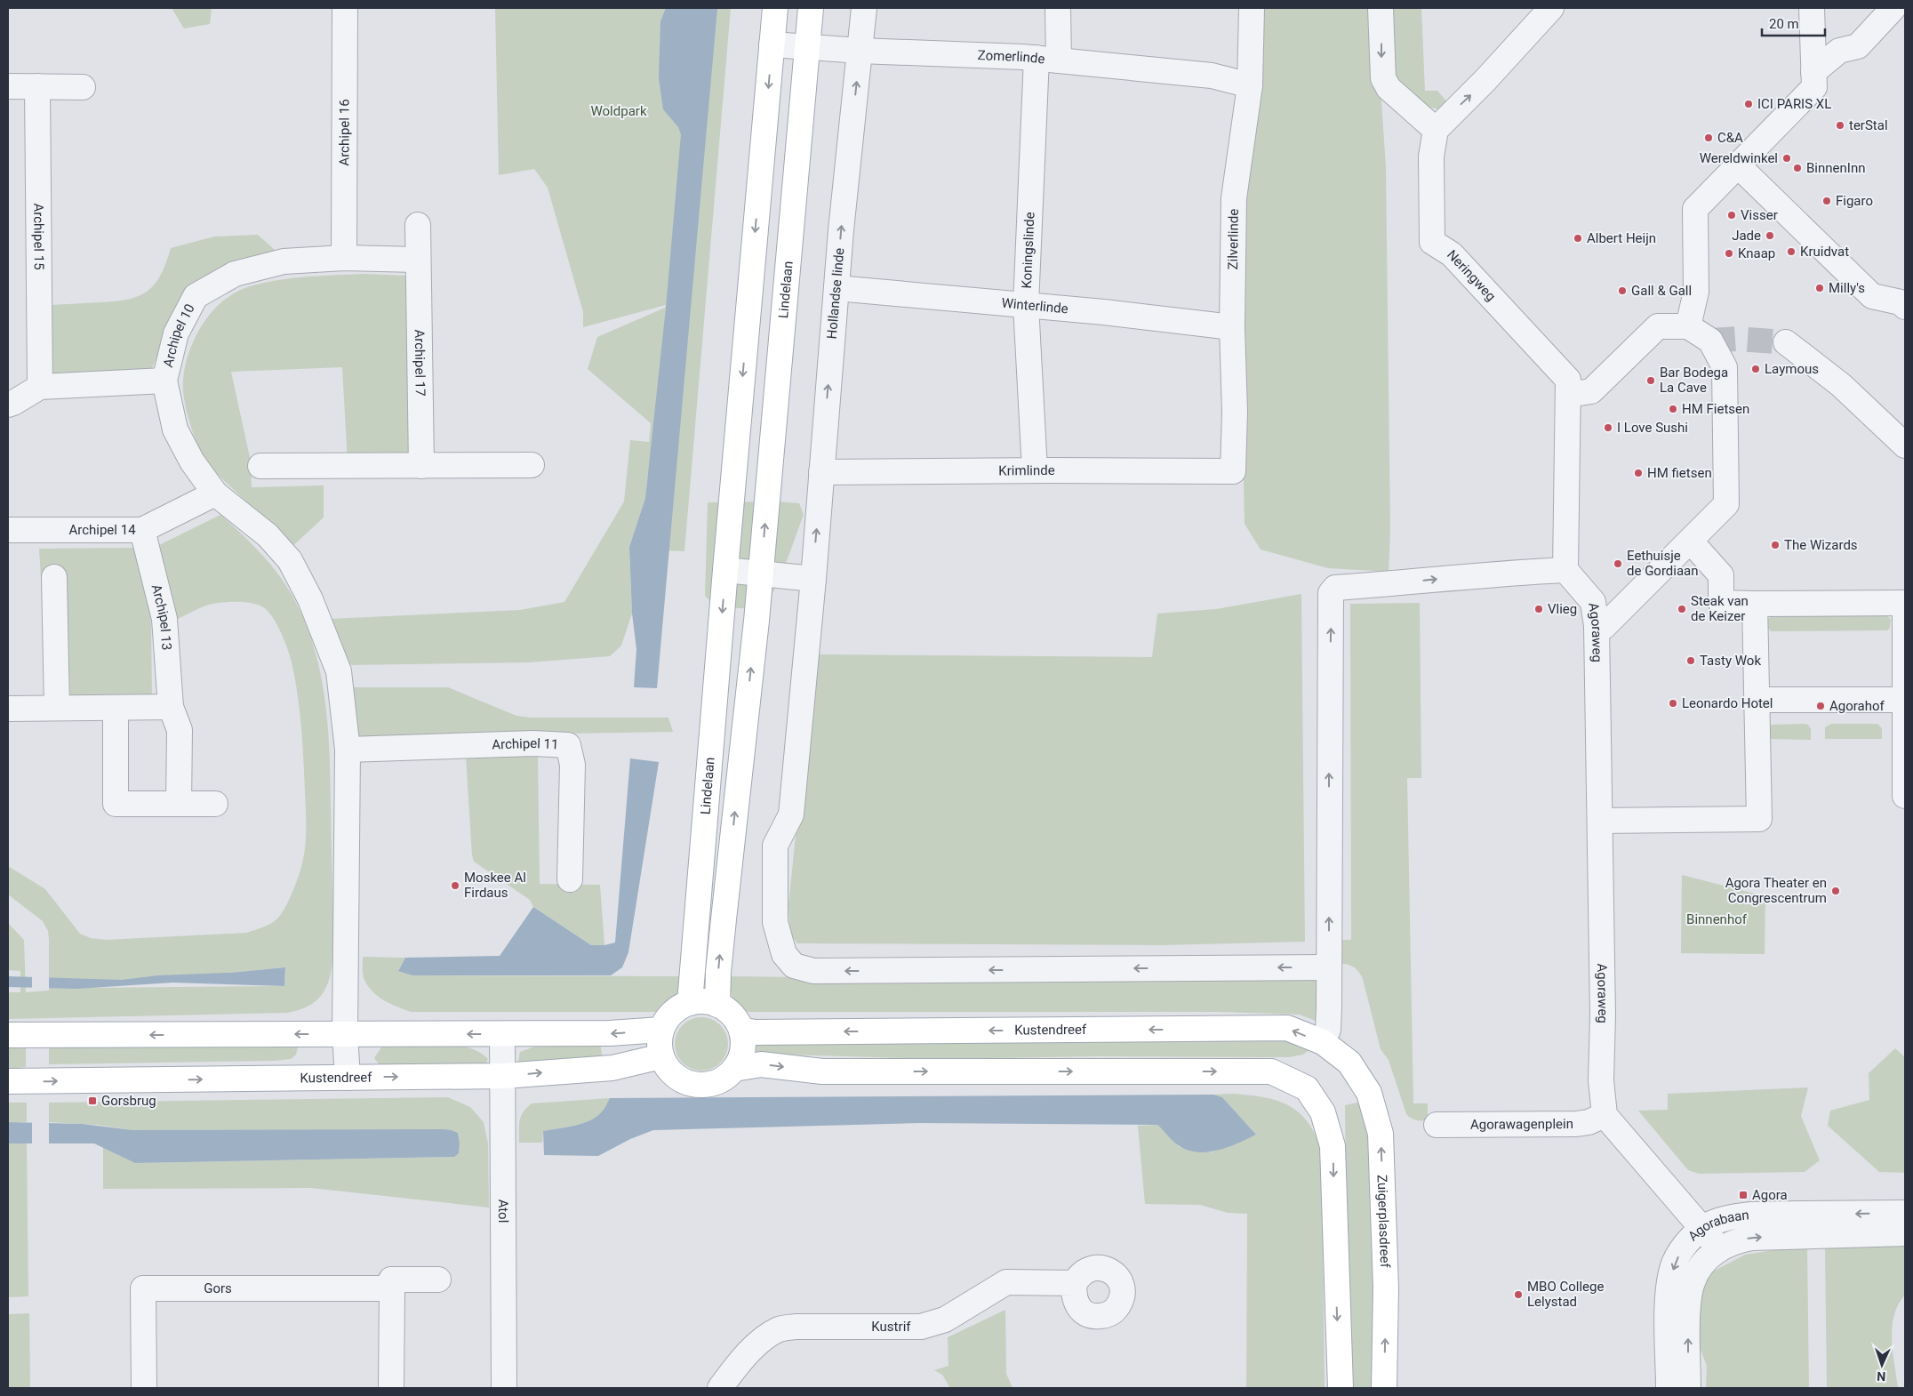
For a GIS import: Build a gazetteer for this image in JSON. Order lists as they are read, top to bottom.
{
  "streets": {
    "main road": ["Lindelaan", "Kustendreef", "Zuigerplasdreef"],
    "street": [
      "Zomerlinde",
      "Archipel 16",
      "Archipel 15",
      "Zilverlinde",
      "Koningslinde",
      "Neringweg",
      "Hollandse linde",
      "Winterlinde",
      "Archipel 10",
      "Archipel 17",
      "Krimlinde",
      "Archipel 14",
      "Archipel 13",
      "Agoraweg",
      "Archipel 11",
      "Agorawagenplein",
      "Atol",
      "Agorabaan",
      "Gors",
      "Kustrif"
    ]
  },
  "crossings": [
    ["Zomerlinde", "Zilverlinde"],
    ["Zomerlinde", "Koningslinde"],
    ["Zomerlinde", "Lindelaan"],
    ["Zomerlinde", "Hollandse linde"],
    ["Archipel 16", "Archipel 10"],
    ["Zilverlinde", "Winterlinde"],
    ["Zilverlinde", "Krimlinde"],
    ["Koningslinde", "Winterlinde"],
    ["Koningslinde", "Krimlinde"],
    ["Neringweg", "Agoraweg"],
    ["Lindelaan", "Kustendreef"],
    ["Hollandse linde", "Winterlinde"],
    ["Hollandse linde", "Krimlinde"],
    ["Archipel 10", "Archipel 14"],
    ["Archipel 14", "Archipel 13"],
    ["Agoraweg", "Agorawagenplein"],
    ["Kustendreef", "Atol"],
    ["Kustendreef", "Zuigerplasdreef"]
  ],
  "one_way": ["Zuigerplasdreef"],
  "parks": ["Woldpark", "Binnenhof"],
  "places": {
    "other": [
      "ICI PARIS XL",
      "terStal",
      "C&A",
      "Wereldwinkel",
      "BinnenInn",
      "Figaro",
      "Visser",
      "Jade",
      "Albert Heijn",
      "Kruidvat",
      "Knaap",
      "Milly's",
      "Gall & Gall",
      "Laymous",
      "Bar Bodega La Cave",
      "HM Fietsen",
      "I Love Sushi",
      "HM fietsen",
      "The Wizards",
      "Eethuisje de Gordiaan",
      "Vlieg",
      "Steak van de Keizer",
      "Tasty Wok",
      "Leonardo Hotel",
      "Agorahof",
      "Moskee Al Firdaus",
      "Agora Theater en Congrescentrum",
      "MBO College Lelystad"
    ],
    "transit": ["Gorsbrug", "Agora"]
  },
  "scale_bar": "20 m",
  "north": "bottom"
}
